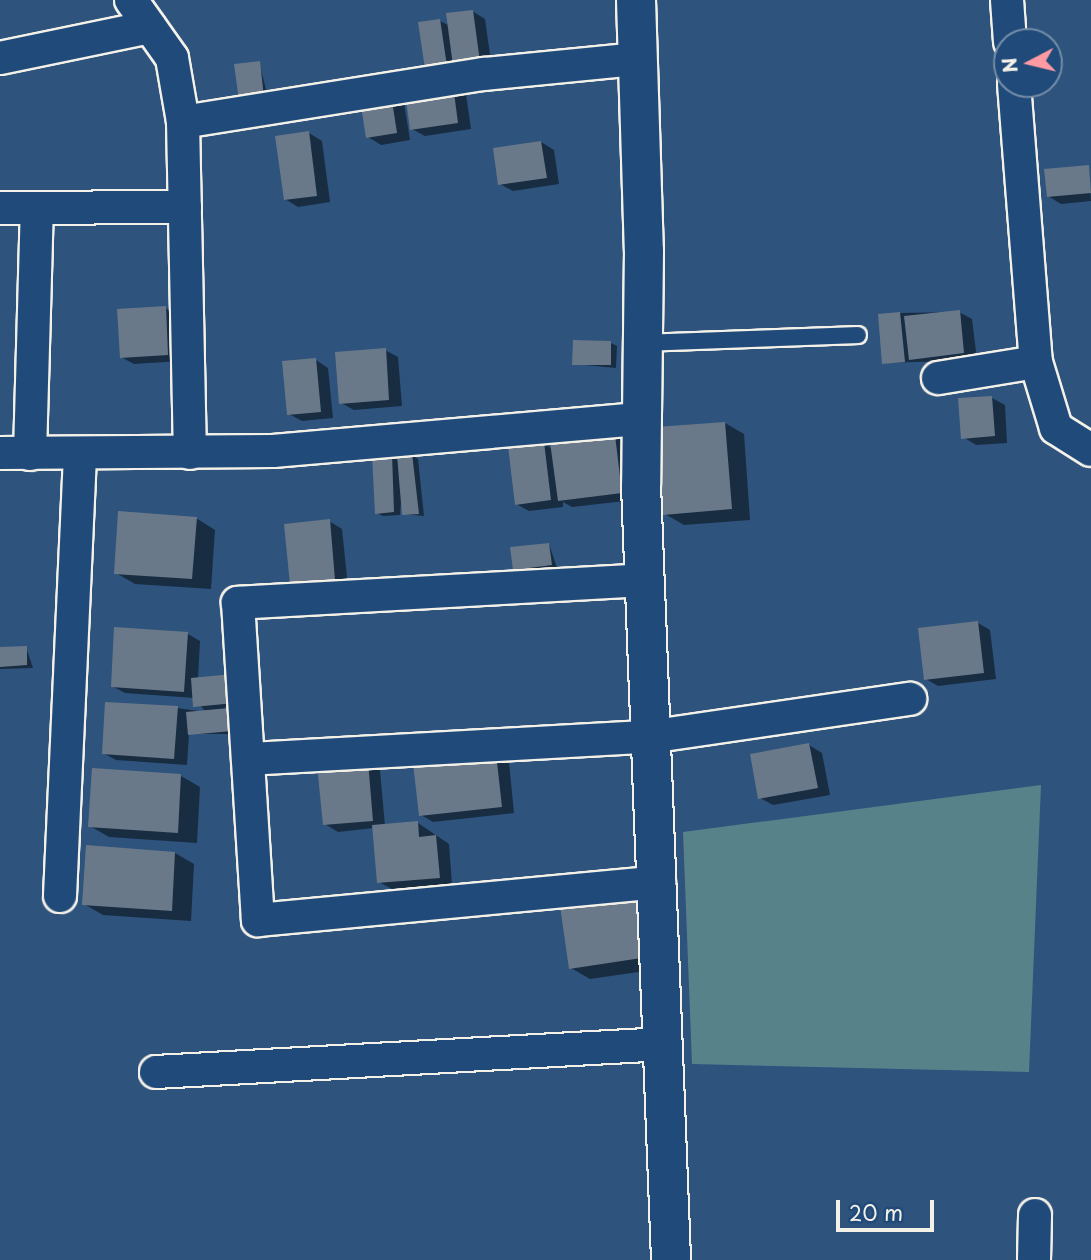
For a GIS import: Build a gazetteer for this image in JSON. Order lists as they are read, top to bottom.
{
  "scale_bar": "20 m",
  "north": "left"
}
